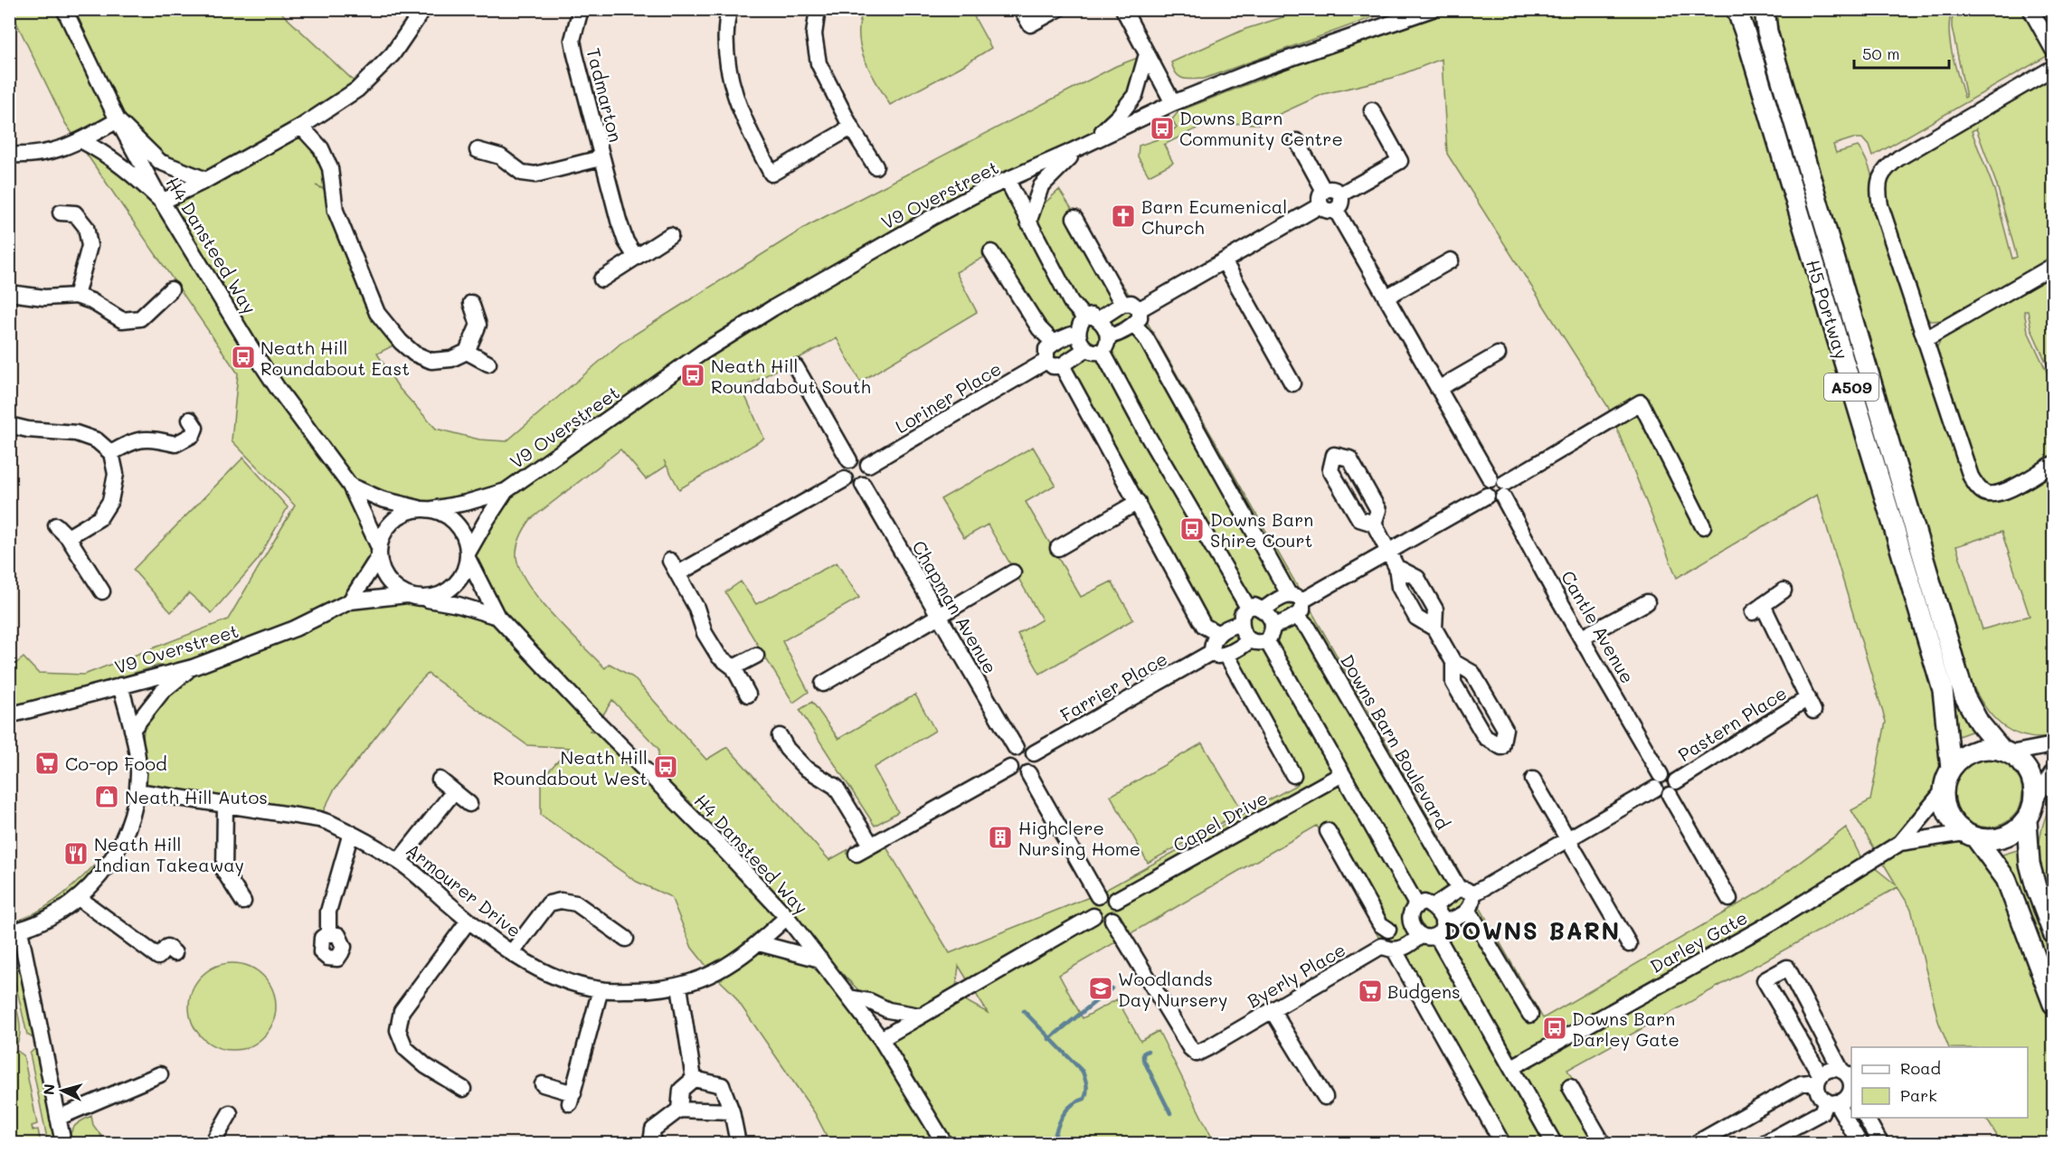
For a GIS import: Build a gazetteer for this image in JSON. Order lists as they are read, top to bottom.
{
  "streets": {
    "main road": ["H5 Portway", "A509"],
    "street": [
      "Tadmarton",
      "V9 Overstreet",
      "H4 Dansteed Way",
      "Loriner Place",
      "Chapman Avenue",
      "Cantle Avenue",
      "Farrier Place",
      "Pastern Place",
      "Downs Barn Boulevard",
      "Capel Drive",
      "Armourer Drive",
      "Darley Gate",
      "Byerly Place"
    ]
  },
  "crossings": [
    ["V9 Overstreet", "H4 Dansteed Way"],
    ["H4 Dansteed Way", "Armourer Drive"],
    ["H5 Portway", "Darley Gate"],
    ["Loriner Place", "Chapman Avenue"],
    ["Chapman Avenue", "Farrier Place"],
    ["Capel Drive", "Byerly Place"]
  ],
  "districts": ["DOWNS BARN"],
  "places": {
    "bus stop": [
      "Downs Barn Community Centre",
      "Neath Hill Roundabout East",
      "Neath Hill Roundabout South",
      "Downs Barn Shire Court",
      "Neath Hill Roundabout West",
      "Downs Barn Darley Gate"
    ],
    "church": ["Barn Ecumenical Church"],
    "supermarket": ["Co-op Food", "Budgens"],
    "shop": ["Neath Hill Autos"],
    "building": ["Highclere Nursing Home"],
    "restaurant": ["Neath Hill Indian Takeaway"],
    "school or university": ["Woodlands Day Nursery"]
  },
  "legend": ["Road", "Park"],
  "scale_bar": "50 m",
  "north": "left"
}
